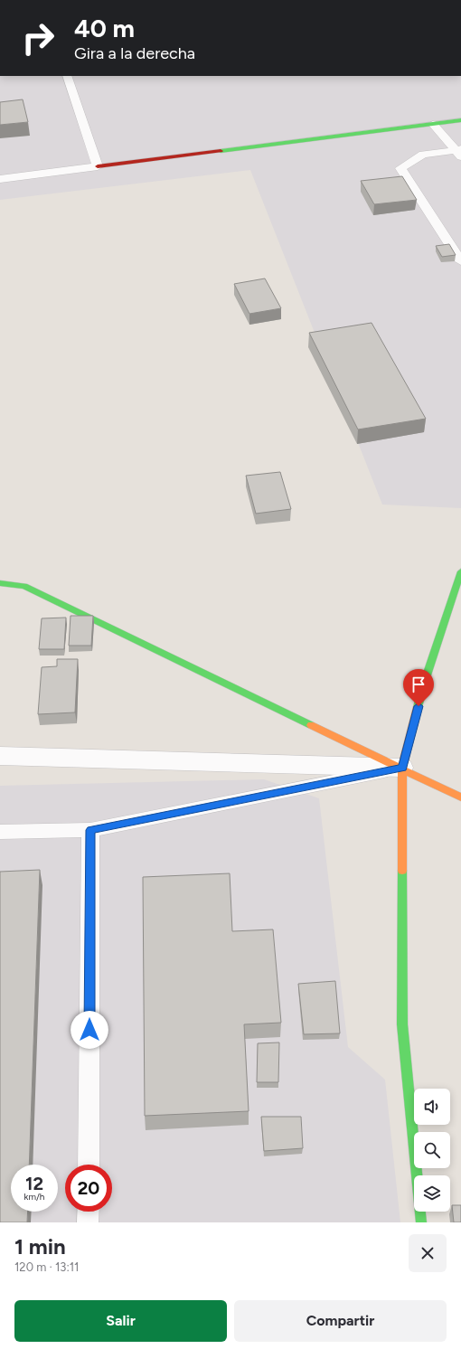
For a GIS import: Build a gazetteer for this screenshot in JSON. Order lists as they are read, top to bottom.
{
  "page": {
    "turn": ["40 m", "Gira a la derecha"],
    "speed": "12 km/h",
    "limit": "20",
    "heading": ["1 min", "120 m · 13:11"],
    "buttons": ["Salir", "Compartir"]
  }
}
